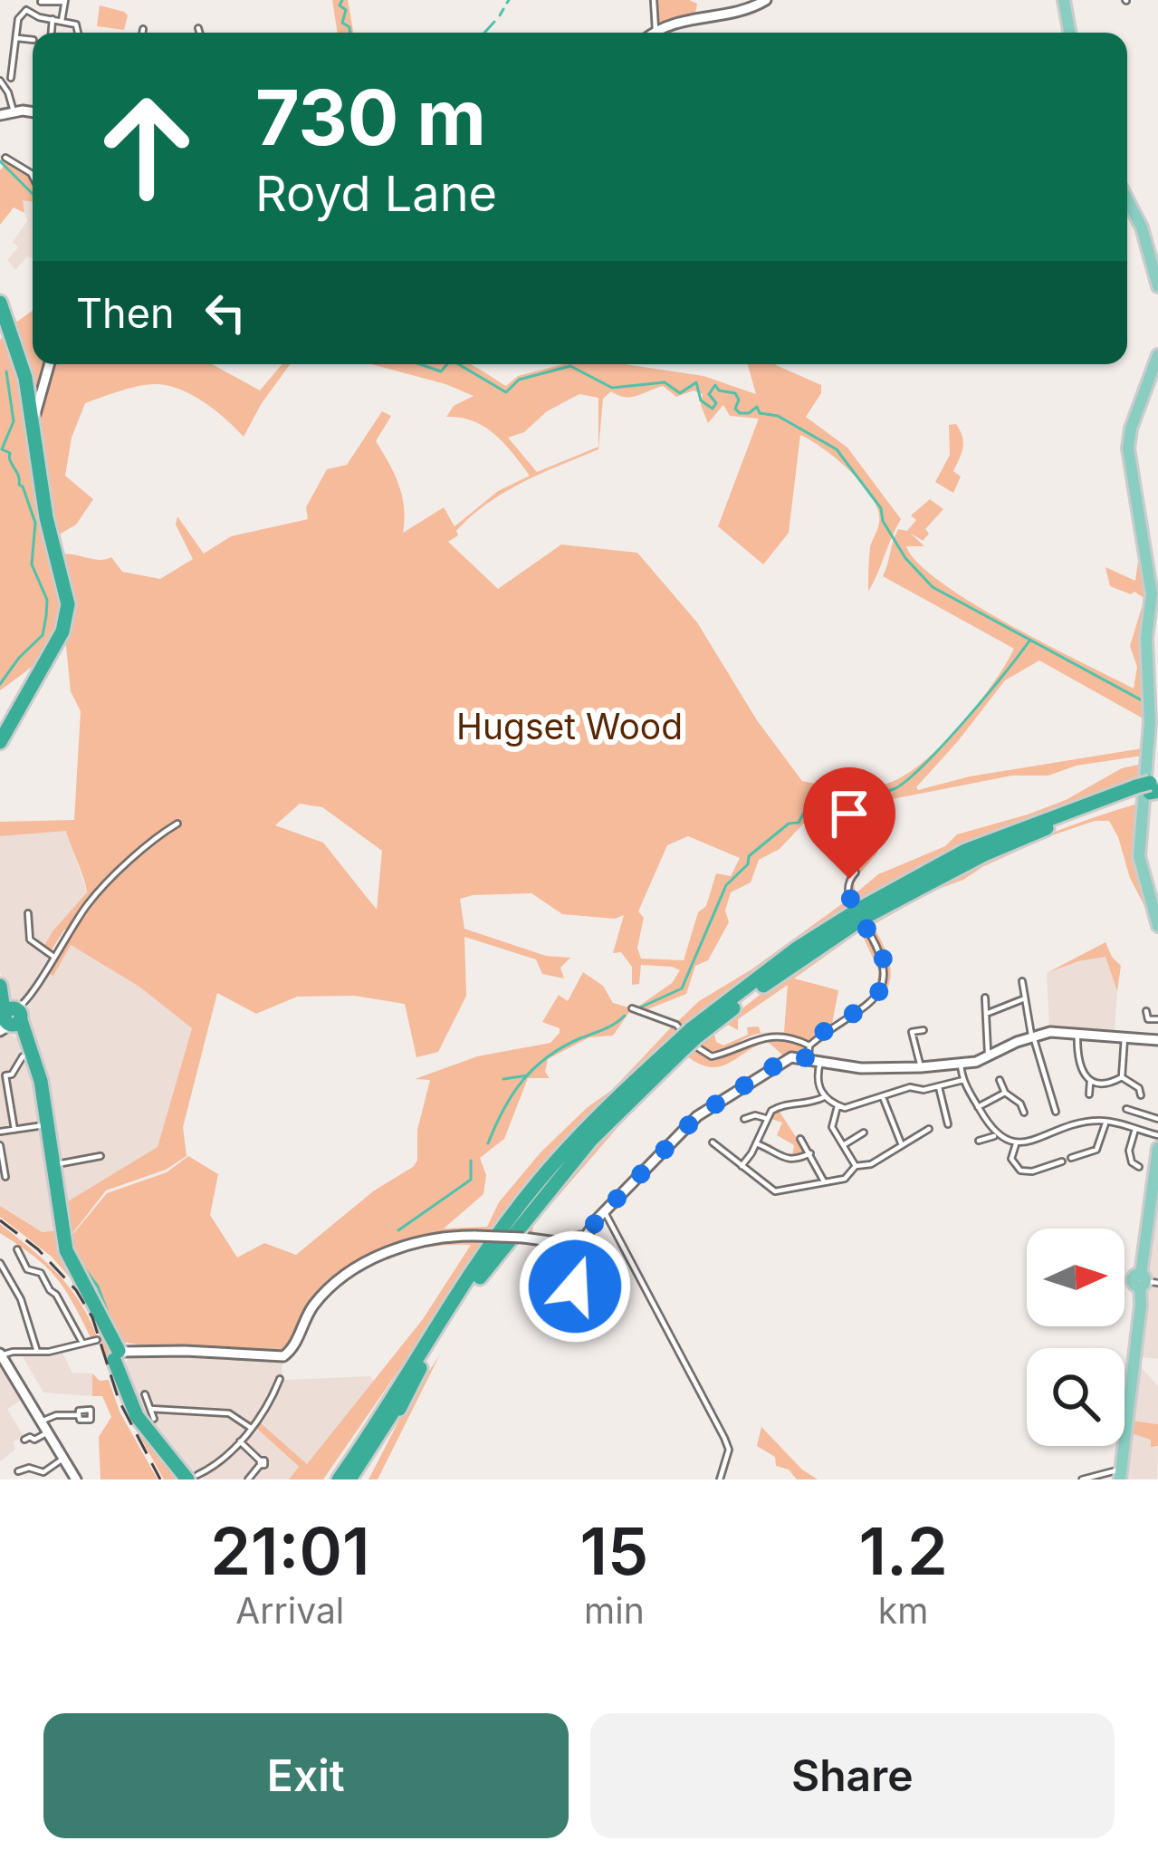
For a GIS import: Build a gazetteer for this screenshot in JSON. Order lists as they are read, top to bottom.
{
  "parks": ["Hugset Wood"],
  "north": "right",
  "page": {
    "turn": ["730 m", "Royd Lane"],
    "then": "Then",
    "eta": [
      "21:01",
      "Arrival",
      "15",
      "min",
      "1.2",
      "km"
    ],
    "buttons": ["Exit", "Share"]
  }
}
